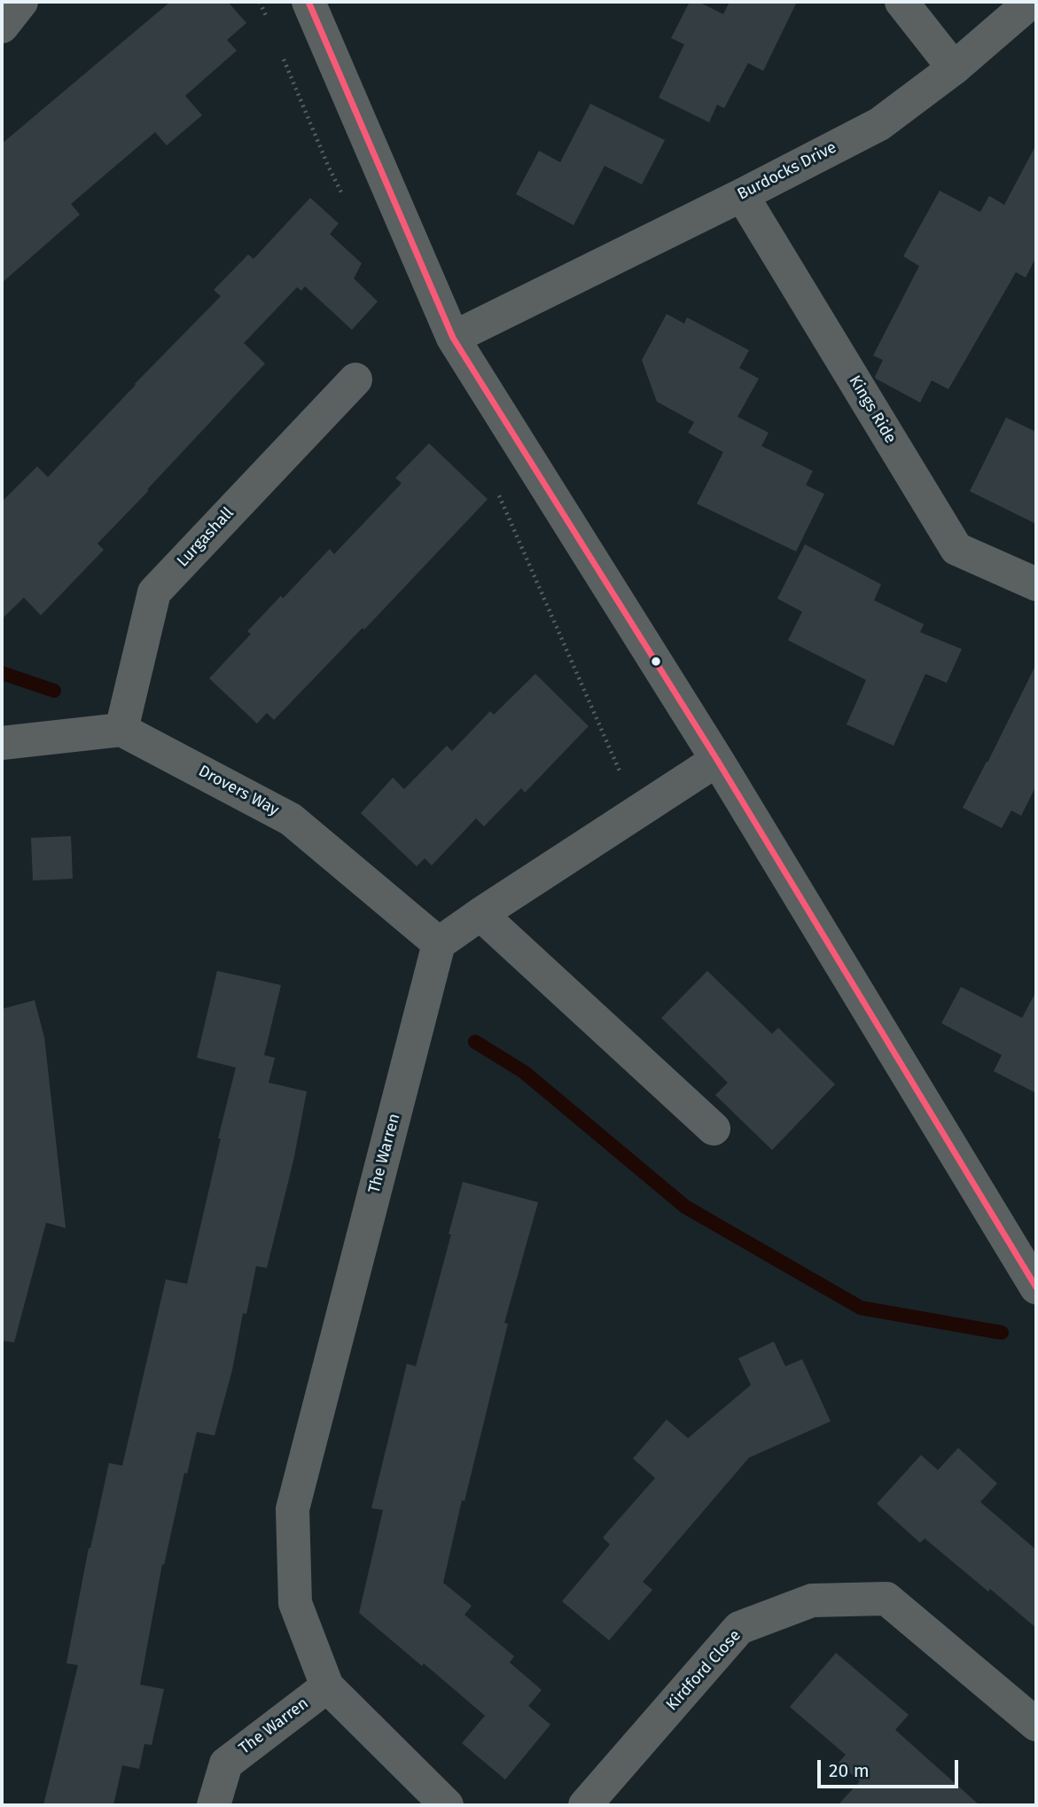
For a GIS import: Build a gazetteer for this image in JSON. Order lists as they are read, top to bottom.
{
  "streets": {
    "street": [
      "Burdocks Drive",
      "Kings Ride",
      "Lurgashall",
      "Drovers Way",
      "The Warren",
      "Kirdford Close"
    ]
  },
  "crossings": [
    ["Burdocks Drive", "Kings Ride"],
    ["Lurgashall", "Drovers Way"],
    ["Drovers Way", "The Warren"]
  ],
  "scale_bar": "20 m"
}
